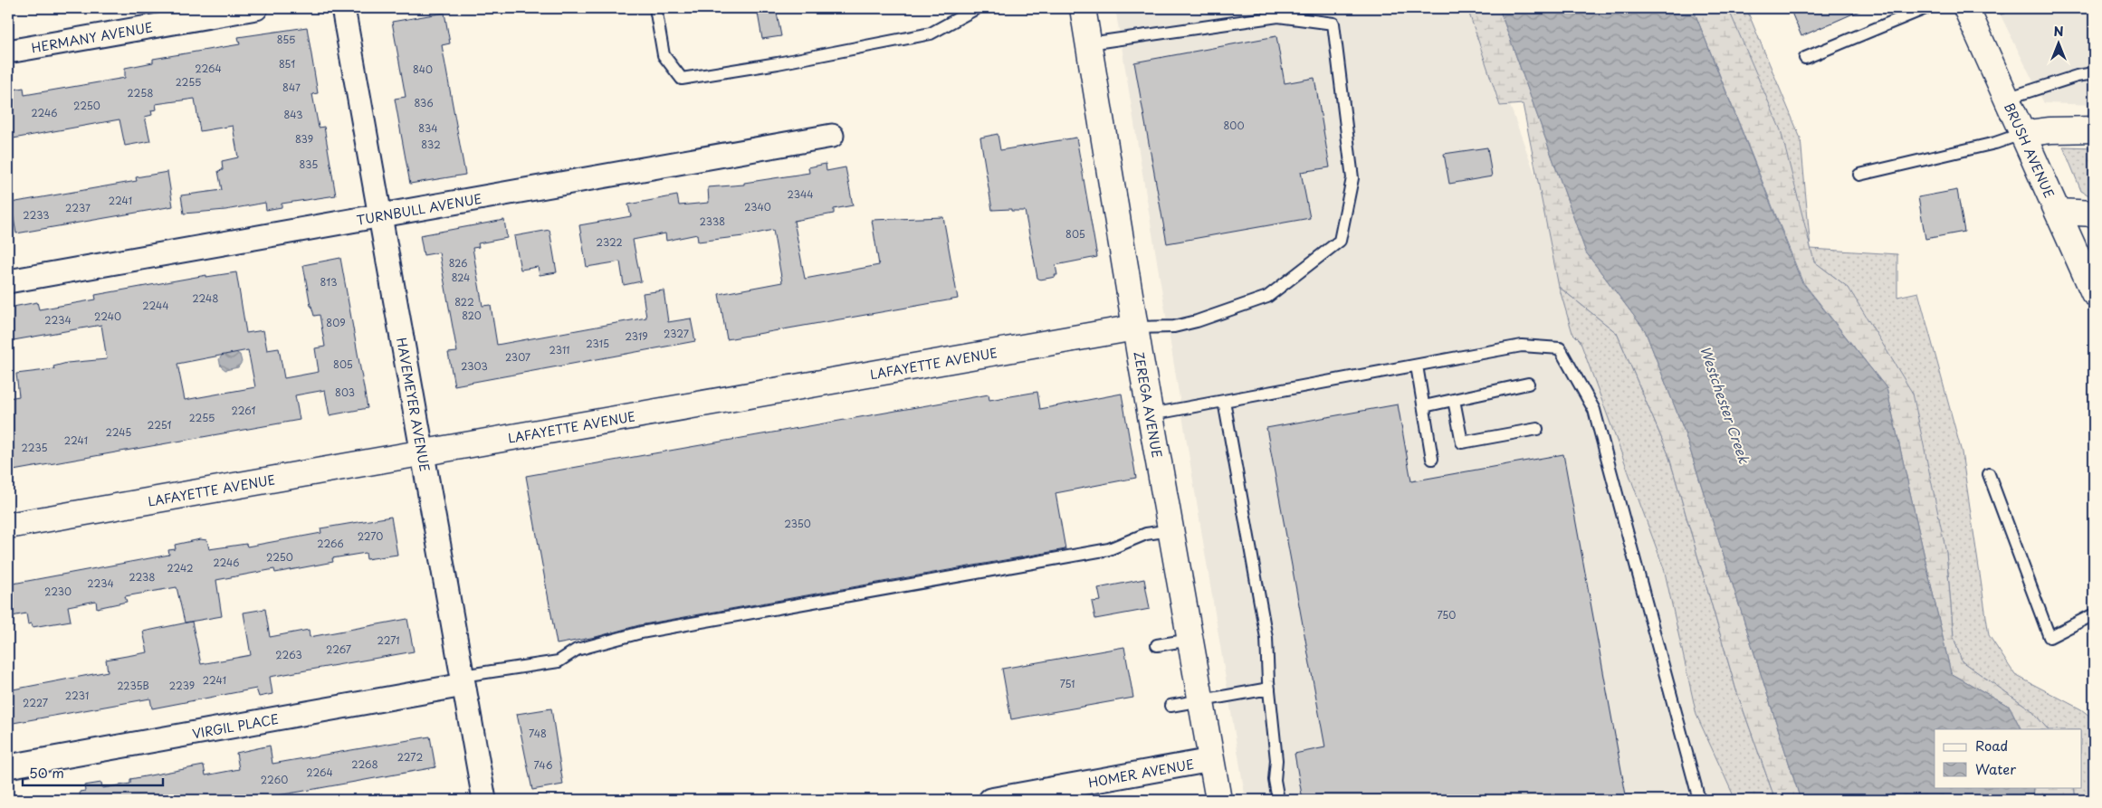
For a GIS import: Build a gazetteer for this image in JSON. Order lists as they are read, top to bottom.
{
  "streets": {
    "street": [
      "HERMANY AVENUE",
      "BRUSH AVENUE",
      "TURNBULL AVENUE",
      "LAFAYETTE AVENUE",
      "HAVEMEYER AVENUE",
      "ZEREGA AVENUE",
      "VIRGIL PLACE",
      "HOMER AVENUE"
    ]
  },
  "crossings": [
    ["TURNBULL AVENUE", "HAVEMEYER AVENUE"],
    ["LAFAYETTE AVENUE", "HAVEMEYER AVENUE"],
    ["LAFAYETTE AVENUE", "ZEREGA AVENUE"],
    ["HAVEMEYER AVENUE", "VIRGIL PLACE"],
    ["ZEREGA AVENUE", "HOMER AVENUE"]
  ],
  "water": ["Westchester Creek"],
  "house_numbers": [
    "855",
    "851",
    "2264",
    "840",
    "2255",
    "847",
    "2258",
    "836",
    "2250",
    "2246",
    "843",
    "800",
    "834",
    "839",
    "832",
    "835",
    "2344",
    "2241",
    "2340",
    "2237",
    "2233",
    "2338",
    "805",
    "2322",
    "826",
    "824",
    "813",
    "2248",
    "822",
    "2244",
    "820",
    "2240",
    "2234",
    "809",
    "2327",
    "2319",
    "2315",
    "2311",
    "2307",
    "805",
    "2303",
    "803",
    "2261",
    "2255",
    "2251",
    "2245",
    "2241",
    "2235",
    "2350",
    "2270",
    "2266",
    "2250",
    "2246",
    "2242",
    "2238",
    "2234",
    "2230",
    "750",
    "2271",
    "2267",
    "2263",
    "2241",
    "751",
    "2235B",
    "2239",
    "2231",
    "2227",
    "748",
    "2272",
    "2268",
    "746",
    "2264",
    "2260"
  ],
  "legend": ["Road", "Water"],
  "scale_bar": "50 m",
  "north": "top"
}
